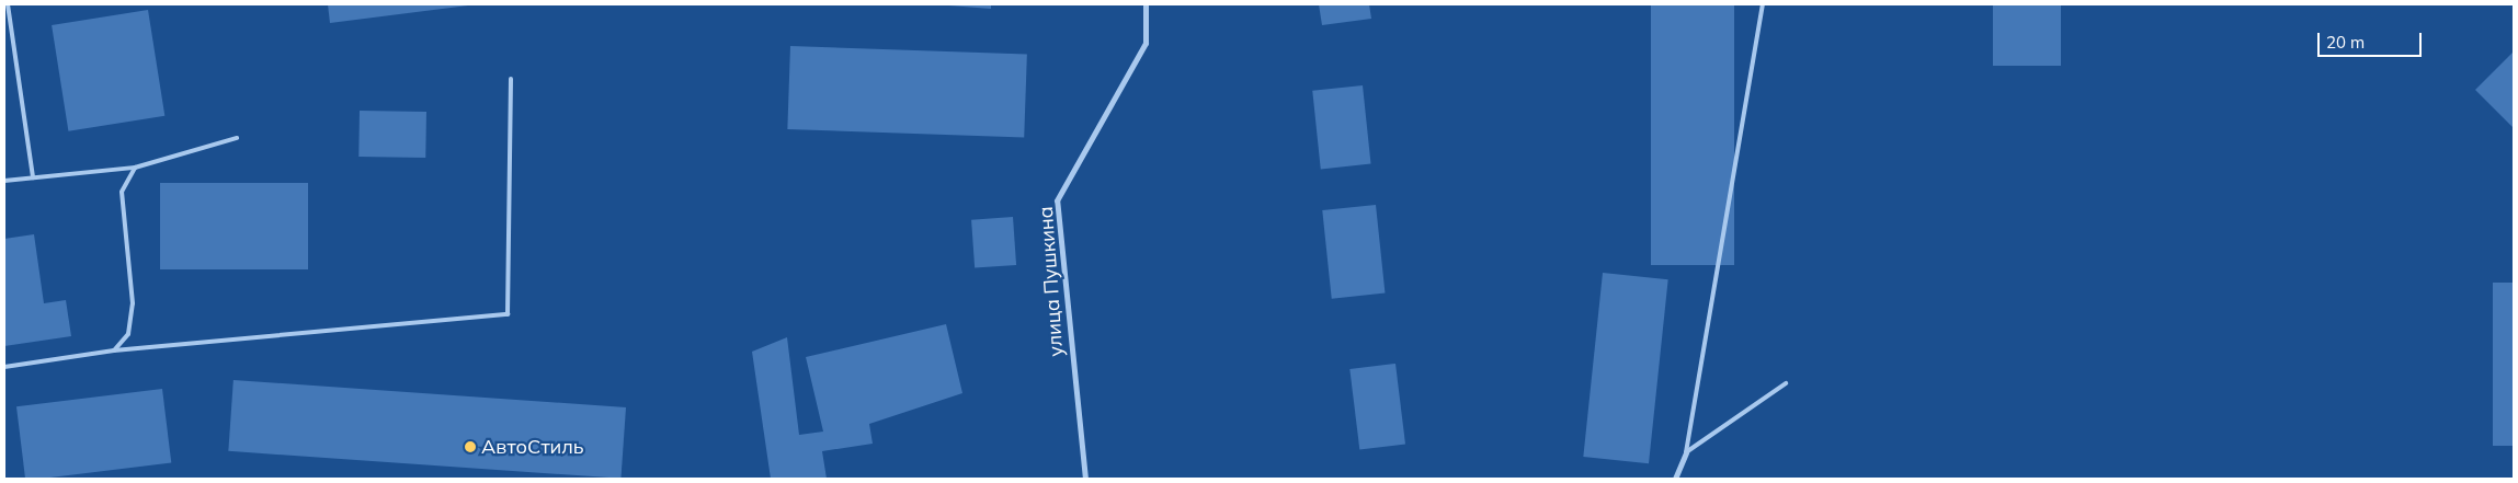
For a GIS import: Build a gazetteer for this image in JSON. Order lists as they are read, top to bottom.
{
  "streets": {
    "street": ["улица Пушкина"]
  },
  "places": ["АвтоСтиль"],
  "scale_bar": "20 m"
}
